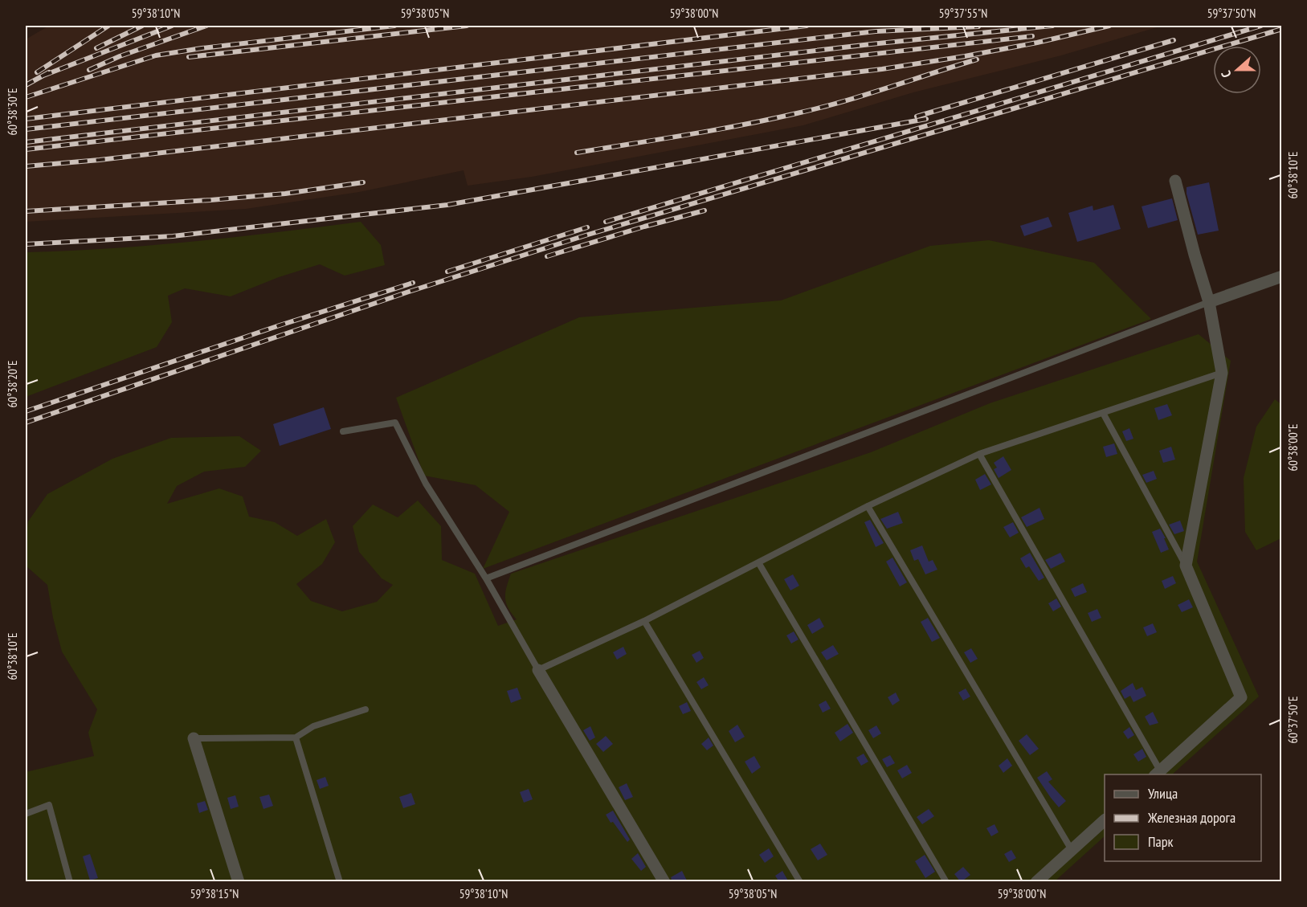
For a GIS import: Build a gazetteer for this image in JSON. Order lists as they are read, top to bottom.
{
  "legend": ["Улица", "Железная дорога", "Парк"],
  "north": "left",
  "coordinates": [
    "59°38'10\"N",
    "59°38'05\"N",
    "59°38'00\"N",
    "59°37'55\"N",
    "59°37'50\"N",
    "60°38'30\"E",
    "60°38'10\"E",
    "60°38'20\"E",
    "60°38'00\"E",
    "60°37'50\"E",
    "59°38'15\"N"
  ]
}
